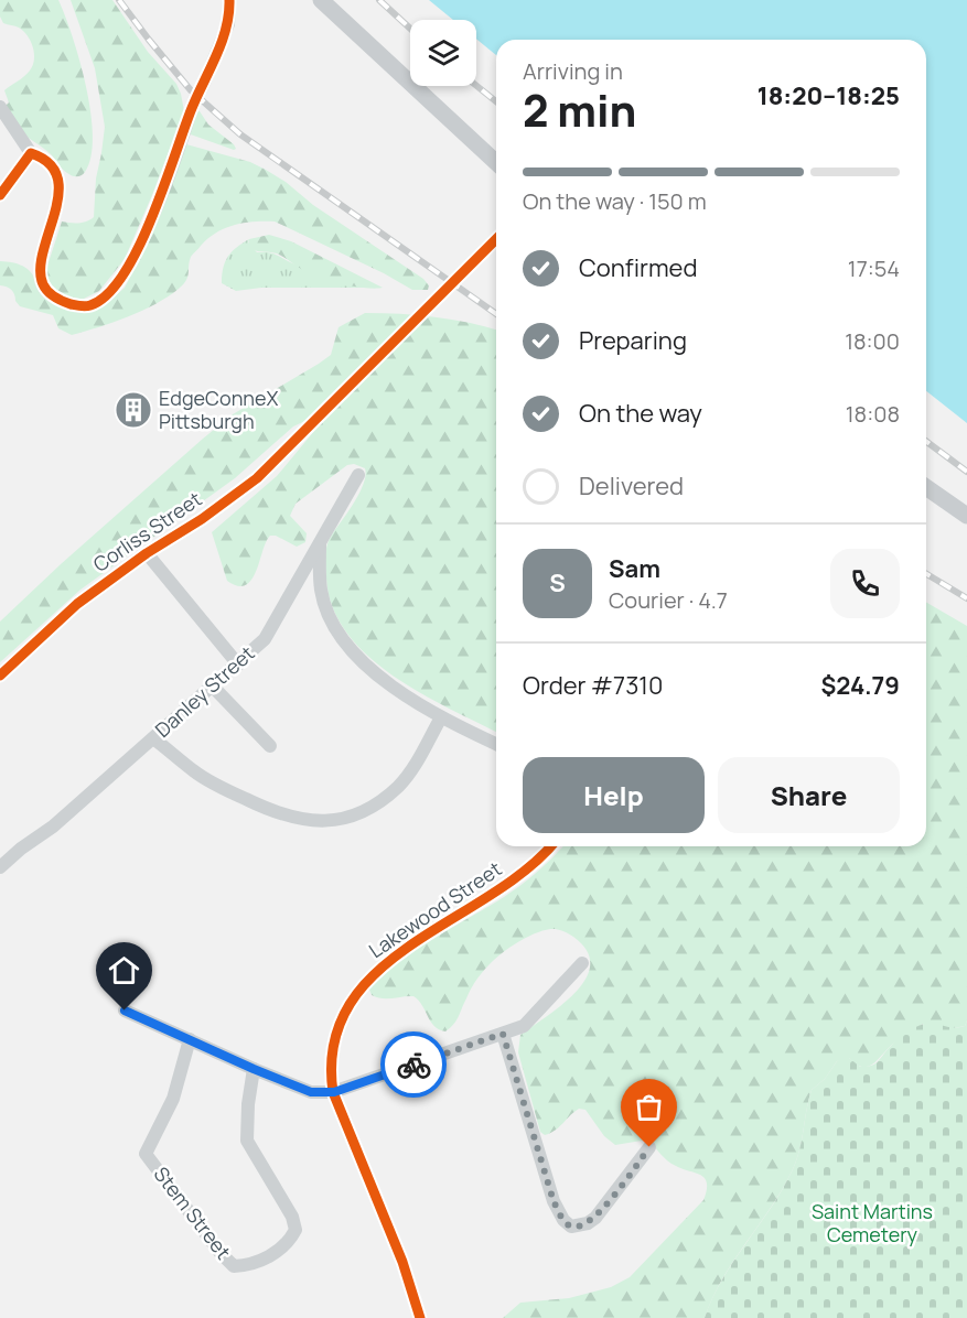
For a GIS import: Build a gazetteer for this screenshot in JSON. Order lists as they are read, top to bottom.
{
  "streets": {
    "street": [
      "Corliss Street",
      "Danley Street",
      "Lakewood Street",
      "Stem Street"
    ]
  },
  "parks": ["Saint Martins Cemetery"],
  "places": {
    "building": ["EdgeConneX Pittsburgh"]
  },
  "page": {
    "heading": ["2 min", "Arriving in", "18:20–18:25"],
    "panel": [
      "Sam",
      "Courier · 4.7",
      "Order #7310",
      "$24.79"
    ],
    "bar": "On the way · 150 m",
    "list": [
      ["Confirmed", "17:54"],
      ["Preparing", "18:00"],
      ["On the way", "18:08"],
      "Delivered"
    ],
    "round": "S",
    "buttons": ["Help", "Share"]
  }
}
